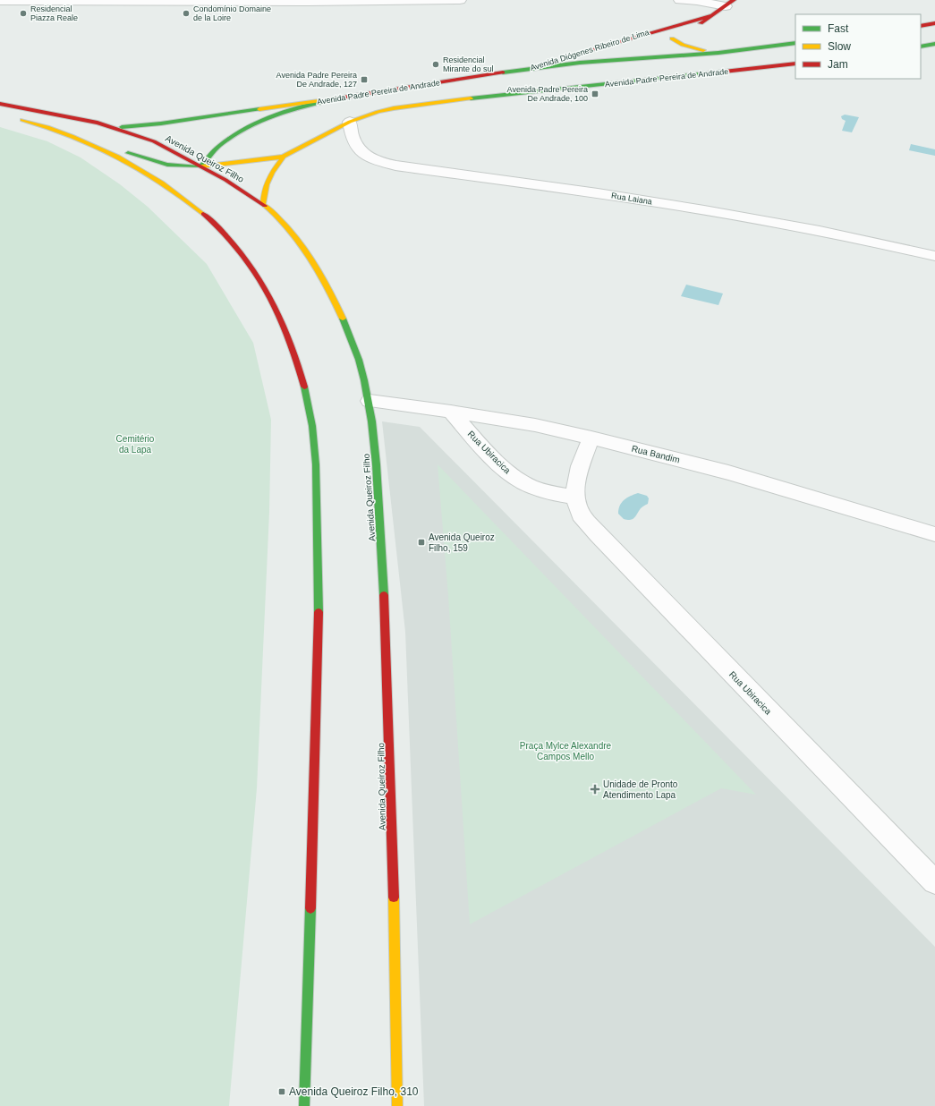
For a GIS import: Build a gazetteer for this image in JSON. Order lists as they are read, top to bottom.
{
  "streets": {
    "main road": ["Avenida Diógenes Ribeiro de Lima", "Avenida Padre Pereira de Andrade", "Avenida Queiroz Filho"],
    "street": ["Rua Laiana", "Rua Ubiracica", "Rua Bandim"]
  },
  "crossings": [
    ["Avenida Diógenes Ribeiro de Lima", "Avenida Padre Pereira de Andrade"],
    ["Avenida Padre Pereira de Andrade", "Avenida Queiroz Filho"],
    ["Avenida Padre Pereira de Andrade", "Rua Laiana"],
    ["Avenida Queiroz Filho", "Rua Bandim"],
    ["Rua Ubiracica", "Rua Bandim"]
  ],
  "parks": ["Cemitério da Lapa", "Praça Mylce Alexandre Campos Mello"],
  "places": {
    "other": ["Residencial Piazza Reale", "Condomínio Domaine de la Loire", "Residencial Mirante do sul"],
    "transit": [
      "Avenida Padre Pereira De Andrade, 127",
      "Avenida Padre Pereira De Andrade, 100",
      "Avenida Queiroz Filho, 159",
      "Avenida Queiroz Filho, 310"
    ],
    "health": ["Unidade de Pronto Atendimento Lapa"]
  },
  "legend": ["Fast", "Slow", "Jam"]
}
